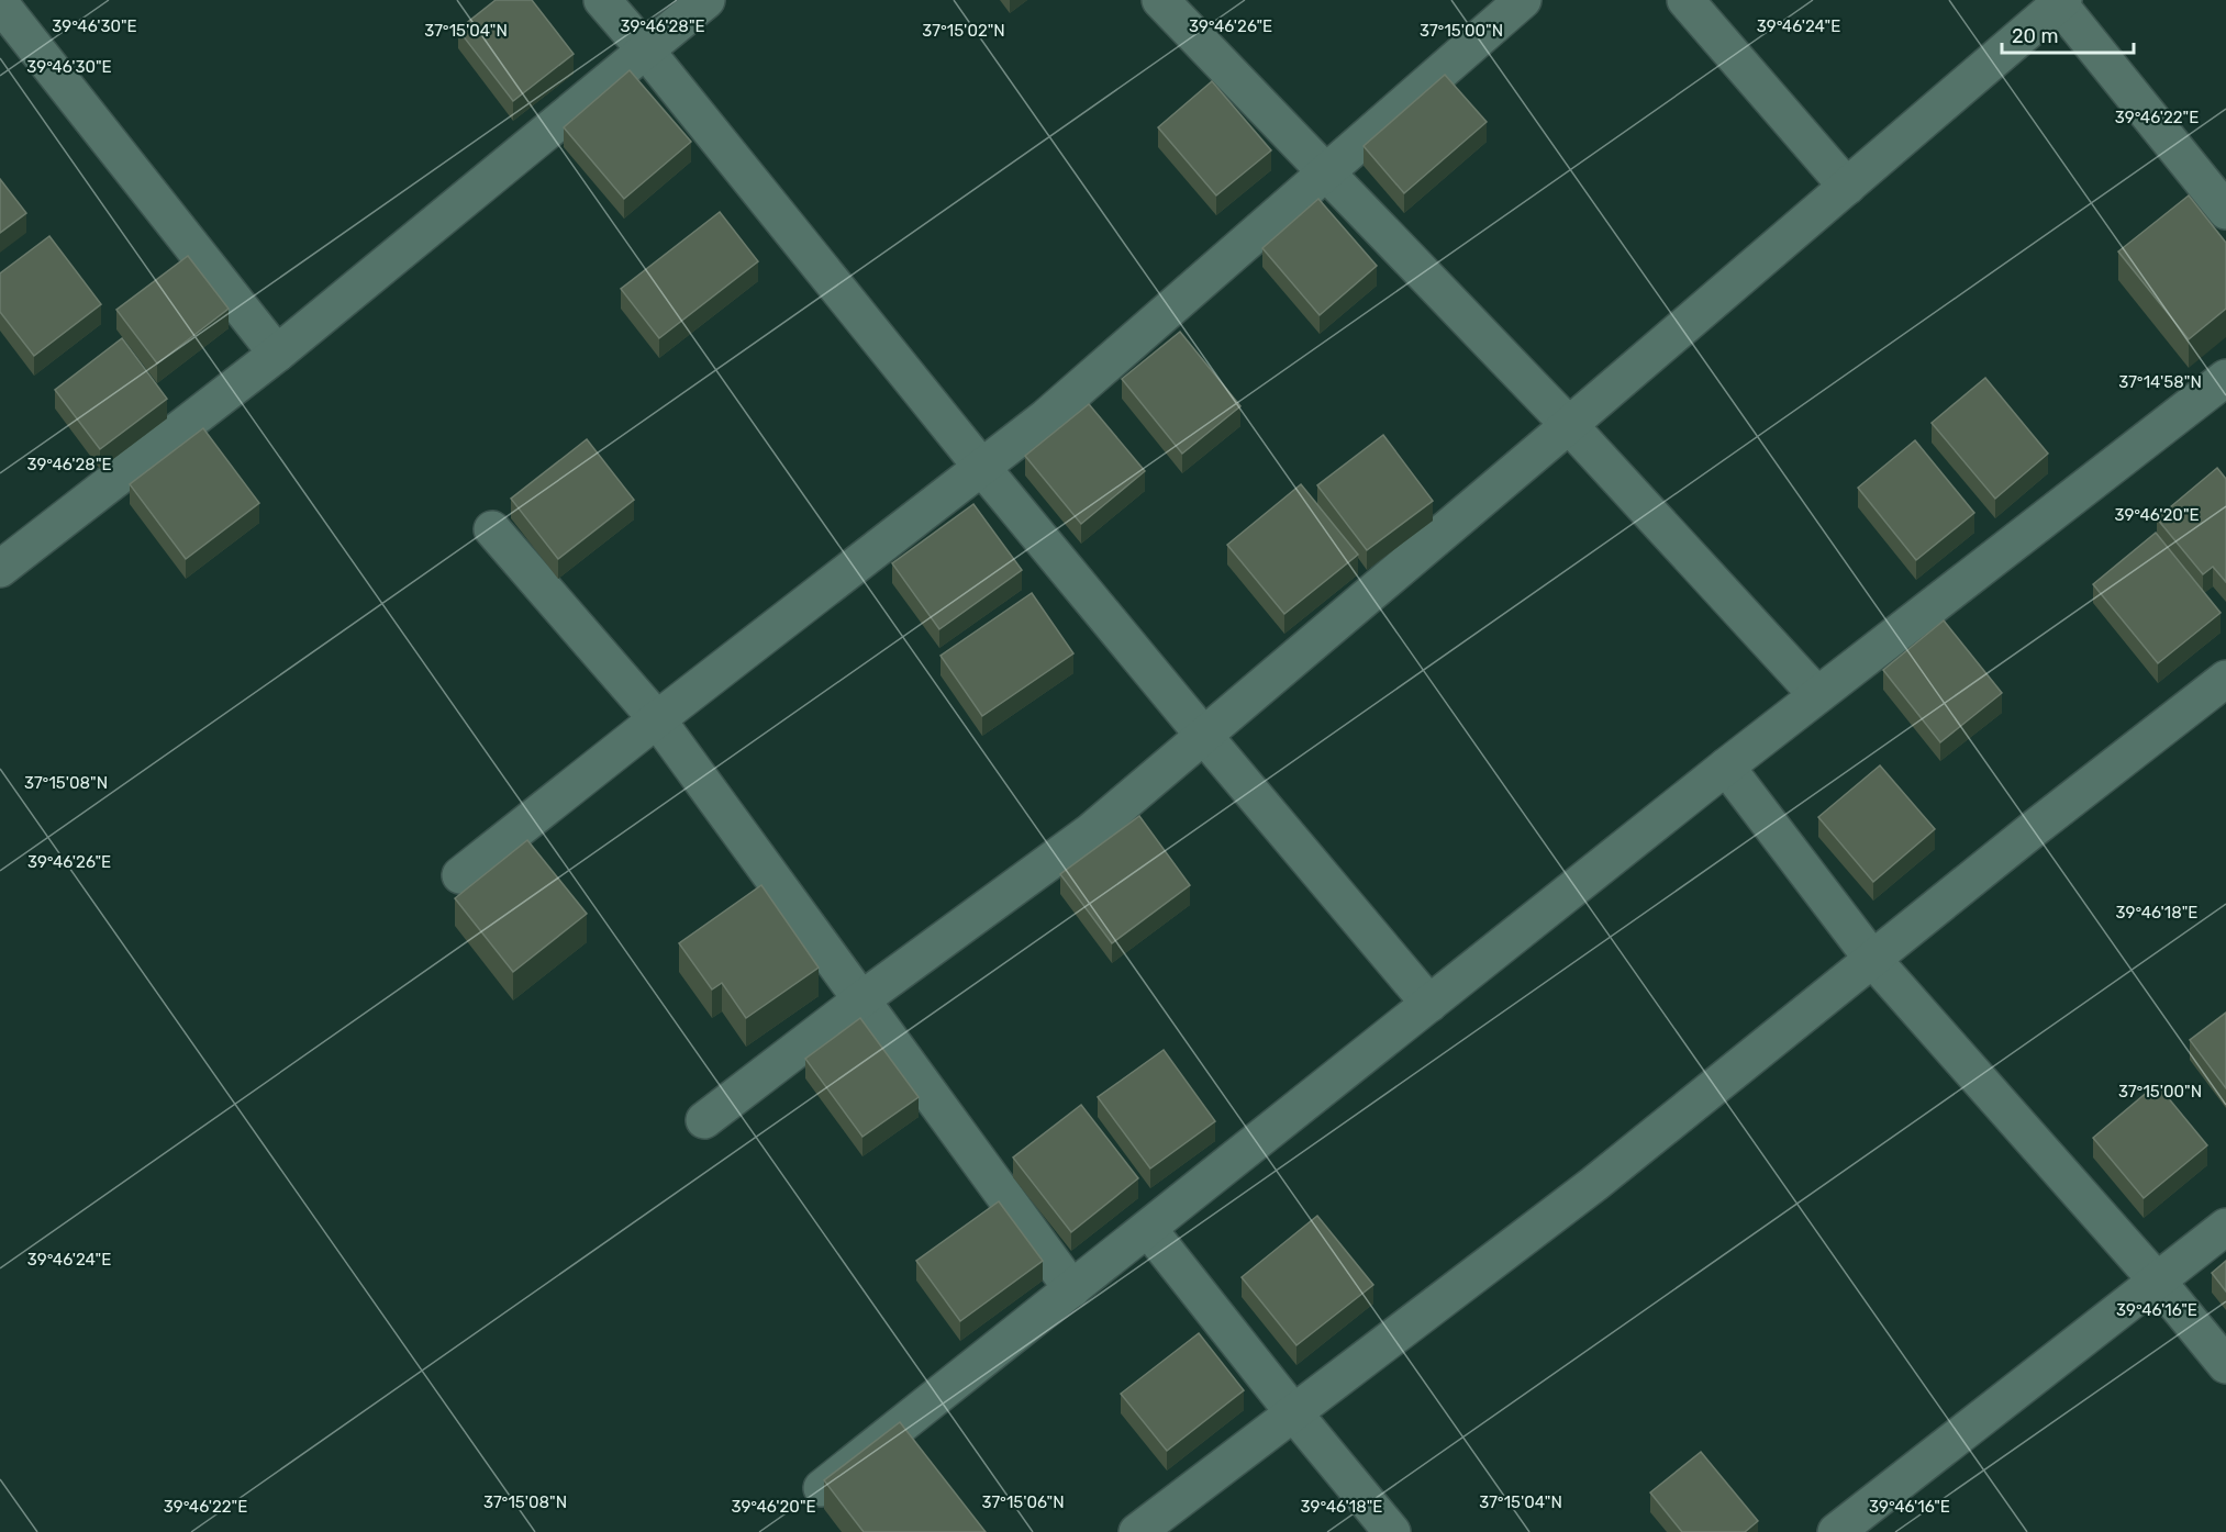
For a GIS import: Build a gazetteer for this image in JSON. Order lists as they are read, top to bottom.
{
  "scale_bar": "20 m",
  "coordinates": [
    "39°46'24\"E",
    "39°46'30\"E",
    "39°46'28\"E",
    "39°46'26\"E",
    "37°15'04\"N",
    "37°15'02\"N",
    "37°15'00\"N",
    "39°46'22\"E",
    "37°14'58\"N",
    "39°46'20\"E",
    "37°15'08\"N",
    "39°46'18\"E",
    "39°46'16\"E",
    "37°15'06\"N"
  ]
}
